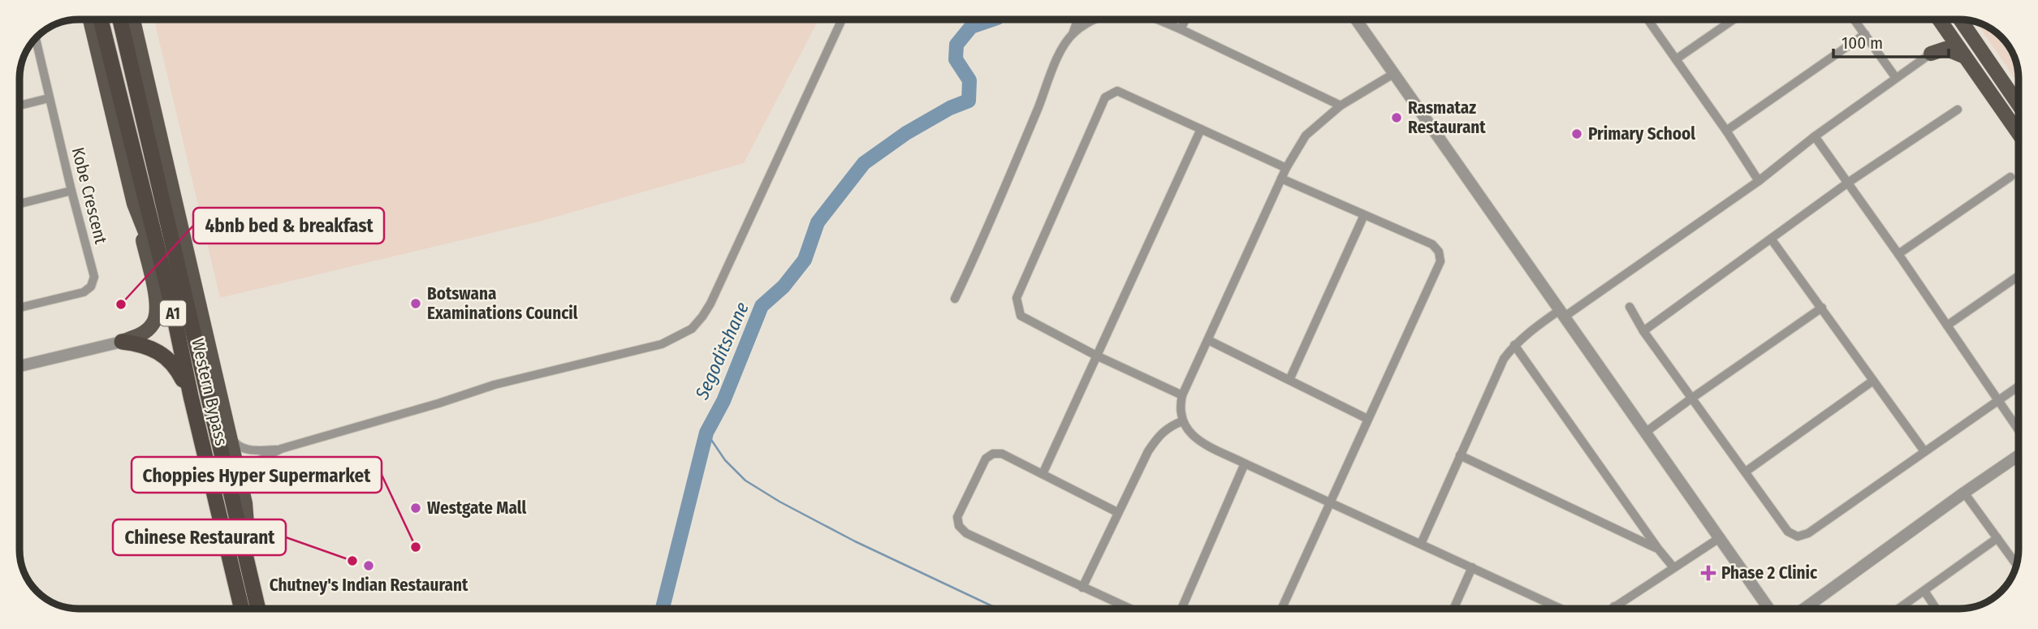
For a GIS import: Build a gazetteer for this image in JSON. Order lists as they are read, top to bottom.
{
  "streets": {
    "highway": ["A1", "Western Bypass"],
    "street": ["Kobe Crescent"]
  },
  "water": ["Segoditshane"],
  "places": {
    "other": [
      "Rasmataz Restaurant",
      "Primary School",
      "Botswana Examinations Council",
      "4bnb bed & breakfast",
      "Westgate Mall",
      "Choppies Hyper Supermarket",
      "Chinese Restaurant",
      "Chutney's Indian Restaurant"
    ],
    "health": ["Phase 2 Clinic"]
  },
  "scale_bar": "100 m"
}
